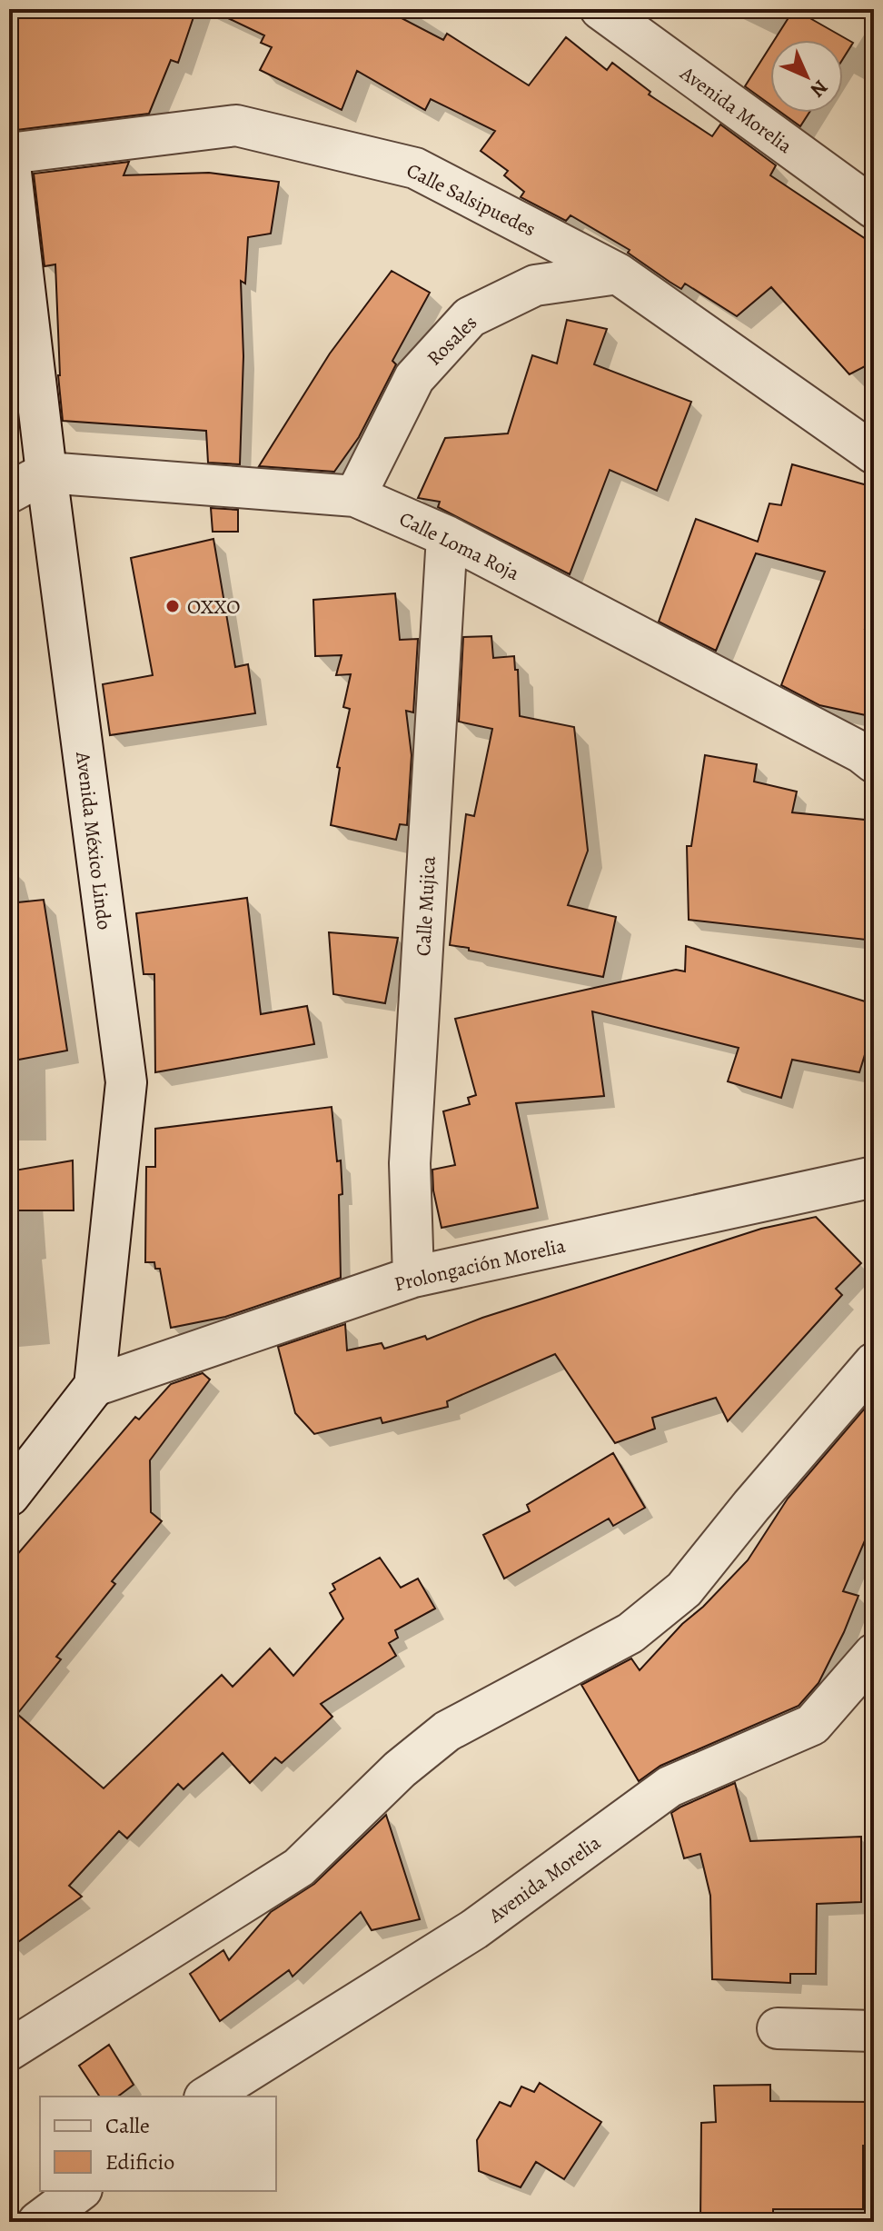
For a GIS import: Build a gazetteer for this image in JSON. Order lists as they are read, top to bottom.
{
  "streets": {
    "street": [
      "Avenida Morelia",
      "Calle Salsipuedes",
      "Rosales",
      "Calle Loma Roja",
      "Avenida México Lindo",
      "Calle Mujica",
      "Prolongación Morelia"
    ]
  },
  "crossings": [
    ["Calle Salsipuedes", "Rosales"],
    ["Calle Salsipuedes", "Avenida México Lindo"],
    ["Rosales", "Calle Loma Roja"],
    ["Calle Loma Roja", "Avenida México Lindo"],
    ["Calle Loma Roja", "Calle Mujica"],
    ["Avenida México Lindo", "Prolongación Morelia"],
    ["Calle Mujica", "Prolongación Morelia"]
  ],
  "places": ["OXXO"],
  "legend": ["Calle", "Edificio"],
  "north": "bottom right"
}
